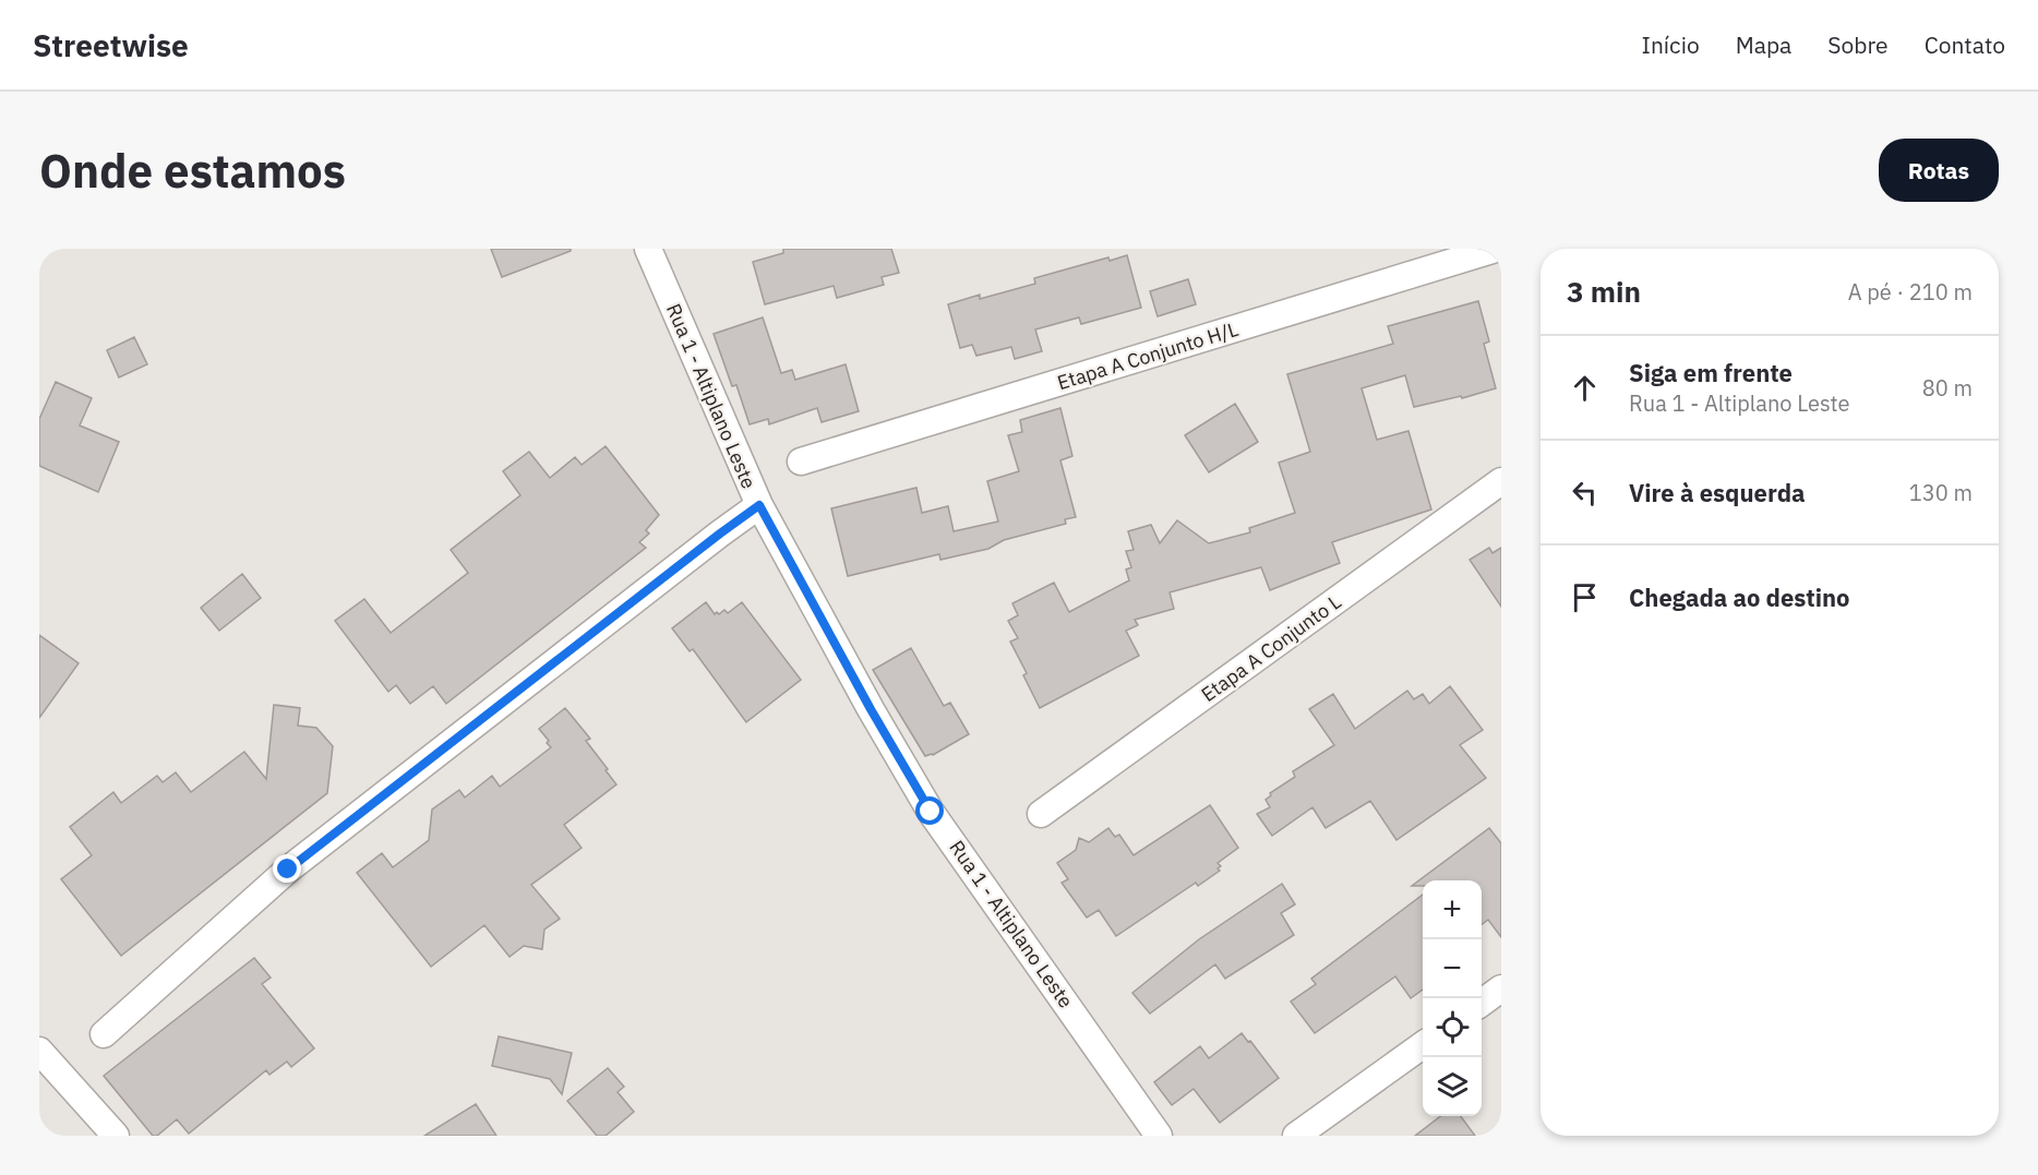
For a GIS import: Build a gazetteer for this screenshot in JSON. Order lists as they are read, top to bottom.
{
  "streets": {
    "street": ["Etapa A Conjunto H/L", "Rua 1 - Altiplano Leste", "Etapa A Conjunto L"]
  },
  "page": {
    "header": "Streetwise",
    "nav": [
      "Início",
      "Mapa",
      "Sobre",
      "Contato"
    ],
    "buttons": "Rotas",
    "title": "Onde estamos",
    "heading": ["3 min", "A pé · 210 m"],
    "list": [
      ["Siga em frente", "Rua 1 - Altiplano Leste", "80 m"],
      ["Vire à esquerda", "130 m"],
      "Chegada ao destino"
    ],
    "map_buttons": ["+", "−"]
  }
}
